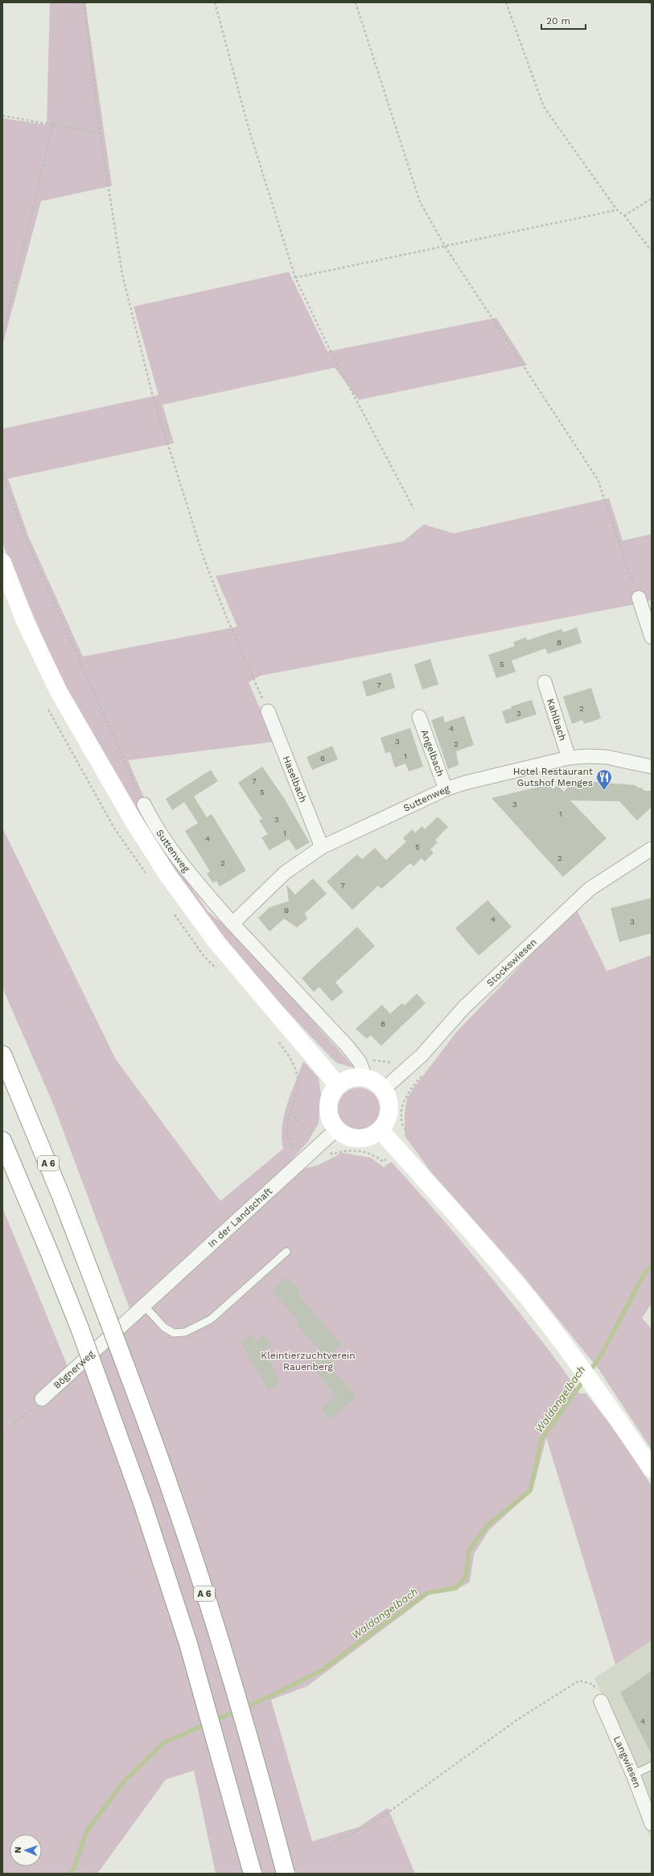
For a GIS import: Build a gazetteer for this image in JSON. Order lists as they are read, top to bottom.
{
  "streets": {
    "main road": ["A 6"],
    "street": [
      "Kahlbach",
      "Angelbach",
      "Haselbach",
      "Suttenweg",
      "Stockswiesen",
      "In der Landschaft",
      "Bögnerweg",
      "Langwiesen"
    ]
  },
  "crossings": [
    ["Kahlbach", "Suttenweg"],
    ["Angelbach", "Suttenweg"],
    ["Haselbach", "Suttenweg"],
    ["Suttenweg", "Stockswiesen"],
    ["Suttenweg", "In der Landschaft"],
    ["Stockswiesen", "In der Landschaft"],
    ["In der Landschaft", "Bögnerweg"]
  ],
  "water": ["Waldangelbach"],
  "parks": ["Kleintierzuchtverein Rauenberg"],
  "places": {
    "restaurant": ["Hotel Restaurant Gutshof Menges"]
  },
  "house_numbers": [
    "8",
    "5",
    "7",
    "2",
    "3",
    "4",
    "3",
    "2",
    "1",
    "6",
    "7",
    "5",
    "3",
    "1",
    "3",
    "1",
    "4",
    "5",
    "2",
    "2",
    "7",
    "9",
    "4",
    "3",
    "8",
    "4"
  ],
  "scale_bar": "20 m",
  "north": "left"
}
